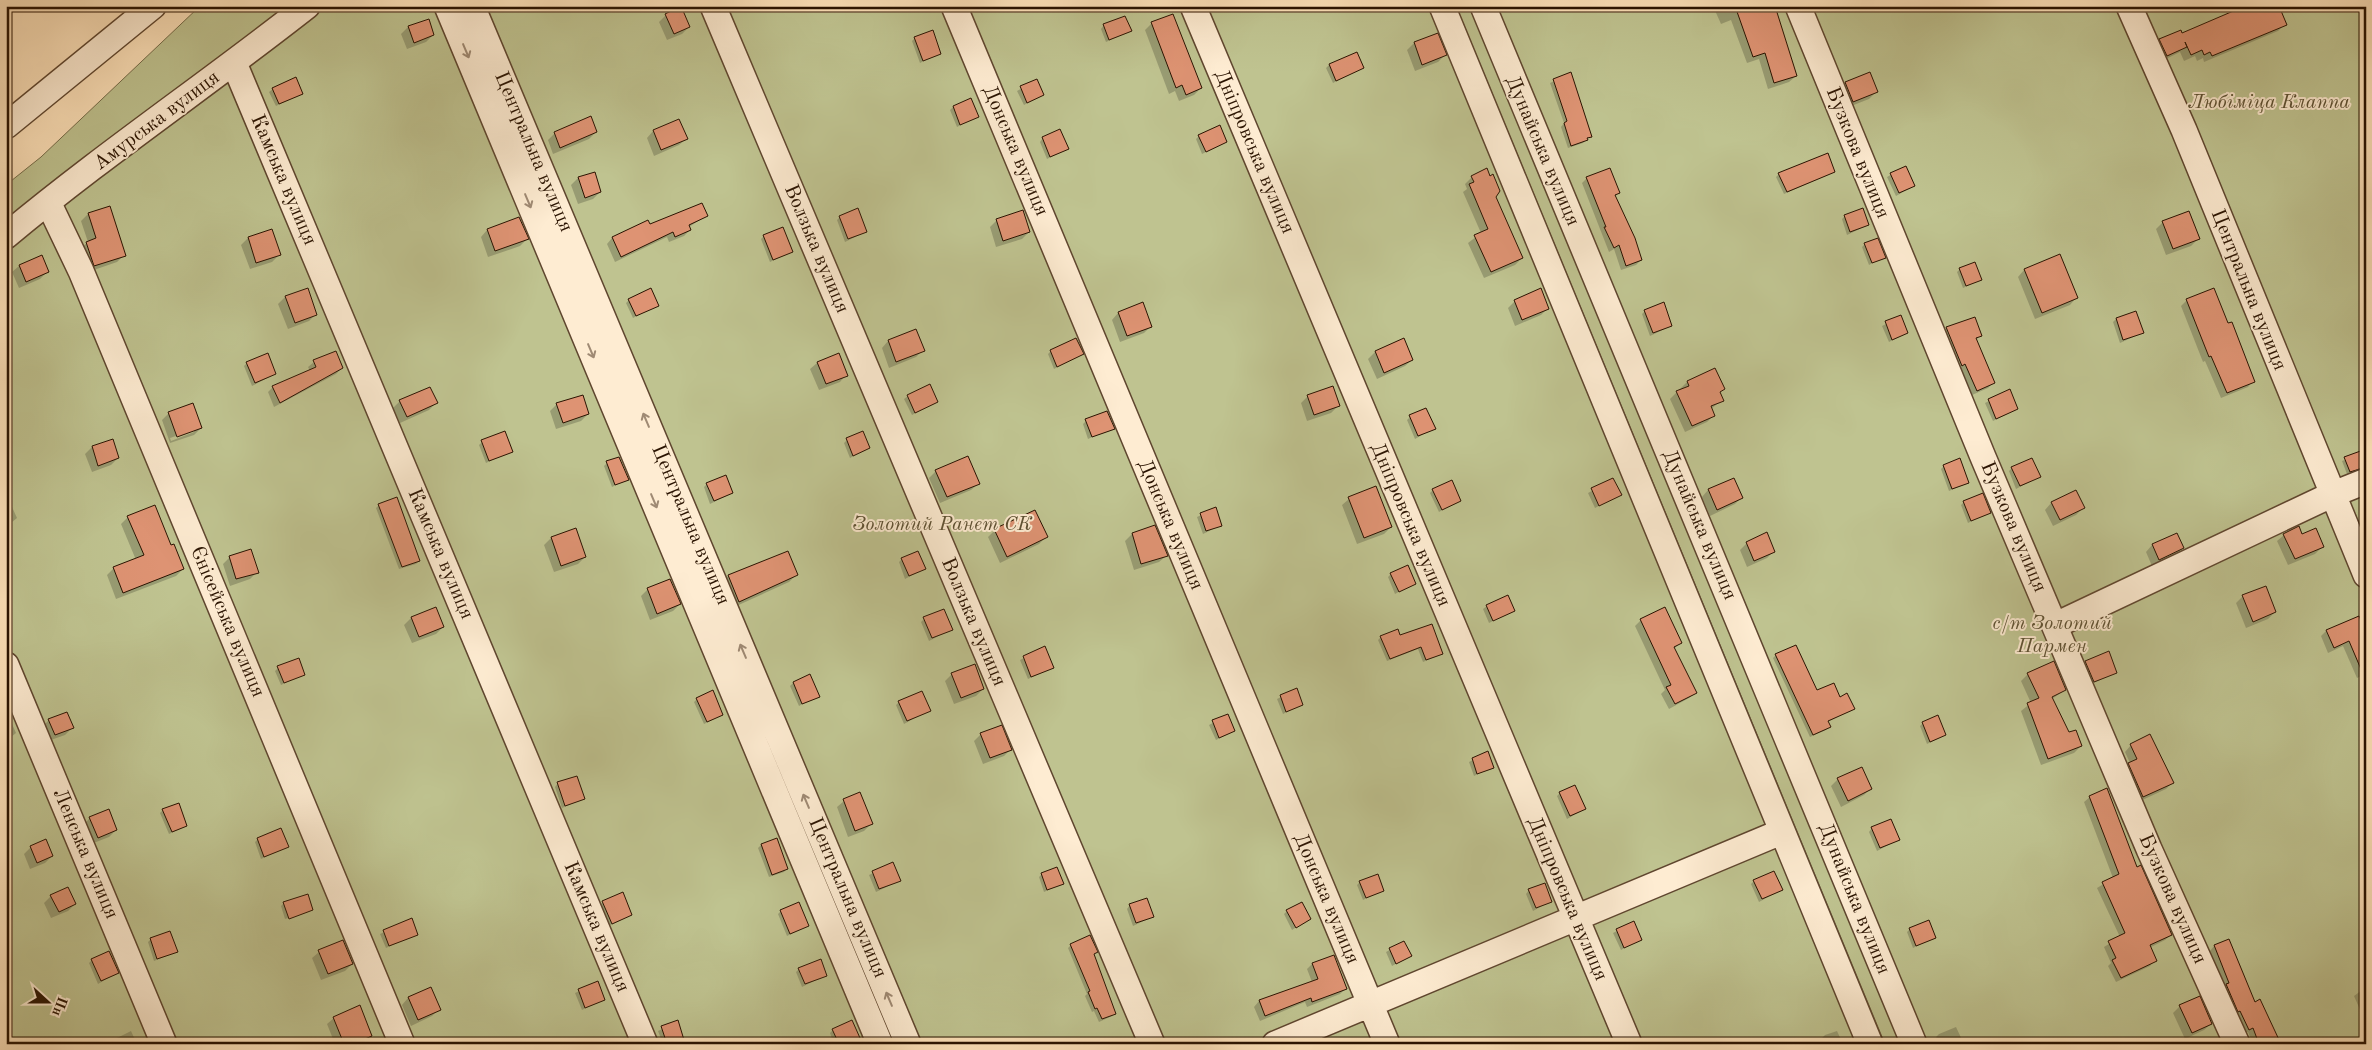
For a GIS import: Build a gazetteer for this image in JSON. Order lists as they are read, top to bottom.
{
  "streets": {
    "street": [
      "Амурська вулиця",
      "Донська вулиця",
      "Дунайська вулиця",
      "Центральна вулиця",
      "Дніпровська вулиця",
      "Бузкова вулиця",
      "Камська вулиця",
      "Волзька вулиця",
      "Єнісейська вулиця",
      "Ленська вулиця"
    ]
  },
  "crossings": [
    ["Амурська вулиця", "Камська вулиця"],
    ["Амурська вулиця", "Єнісейська вулиця"]
  ],
  "parks": ["Любіміца Клаппа", "Золотий Ранет СК", "с/т Золотий Пармен"],
  "north": "right"
}
